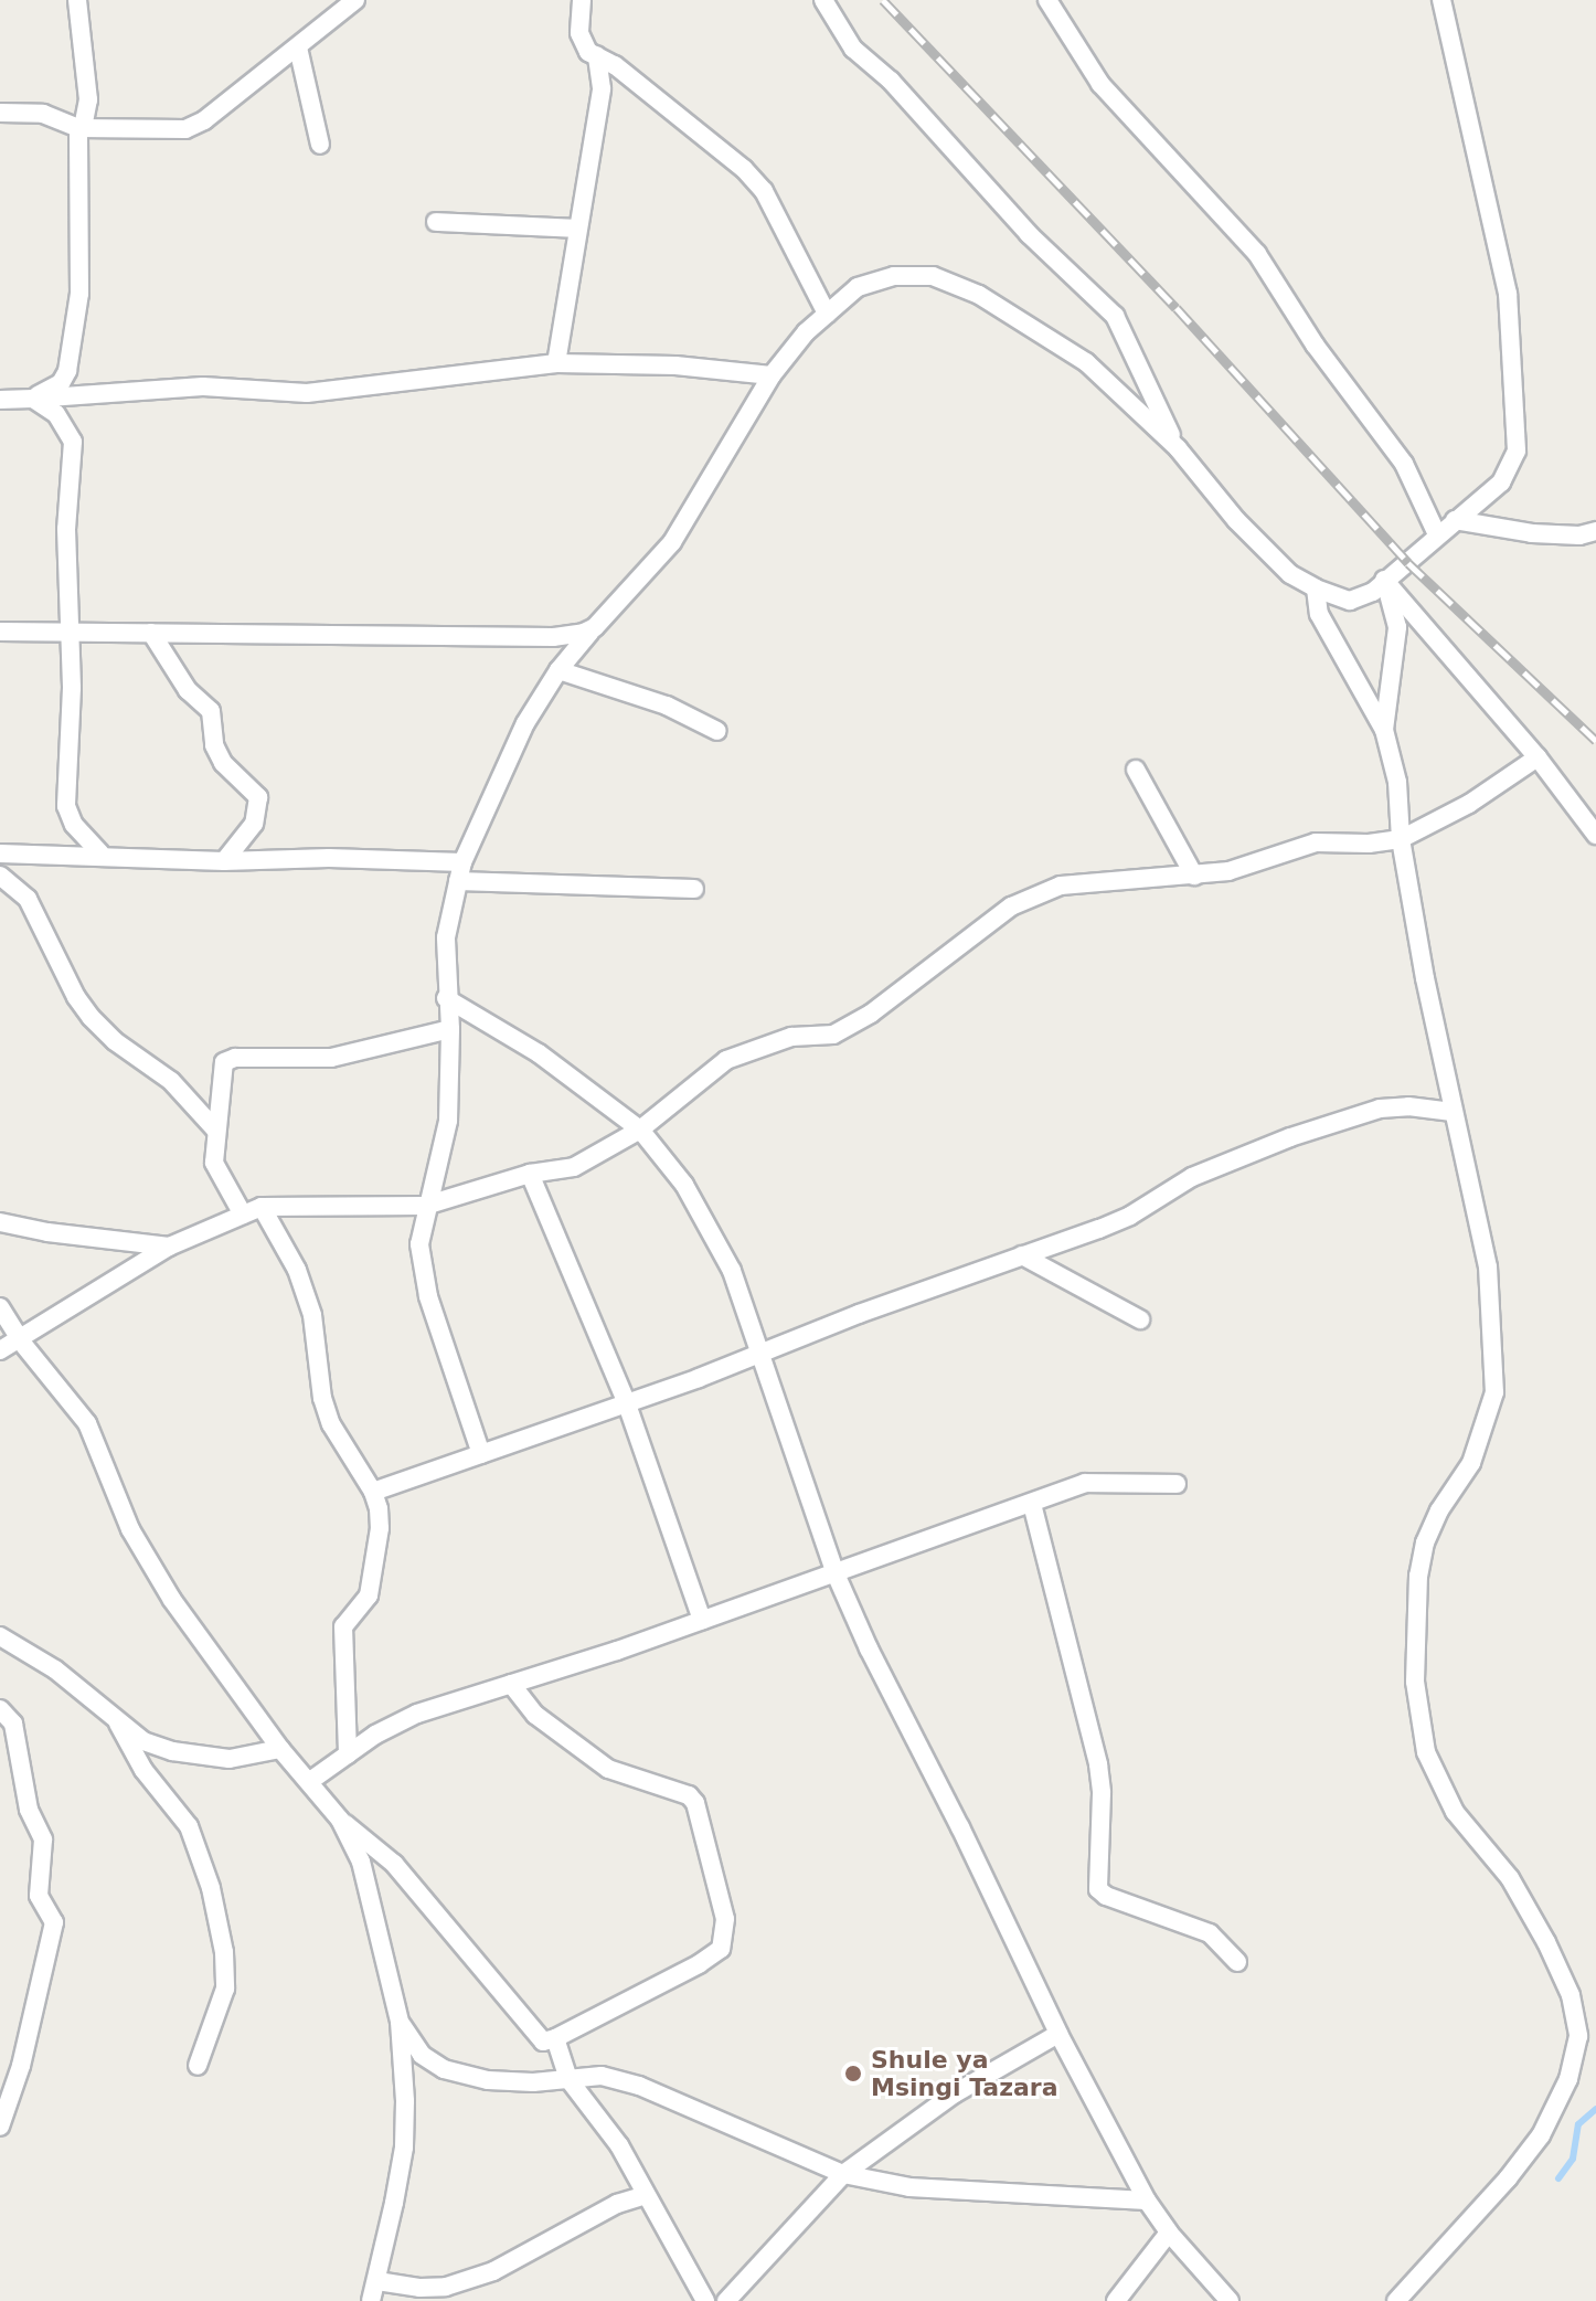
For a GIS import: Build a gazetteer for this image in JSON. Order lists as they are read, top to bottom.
{
  "places": ["Shule ya Msingi Tazara"]
}
